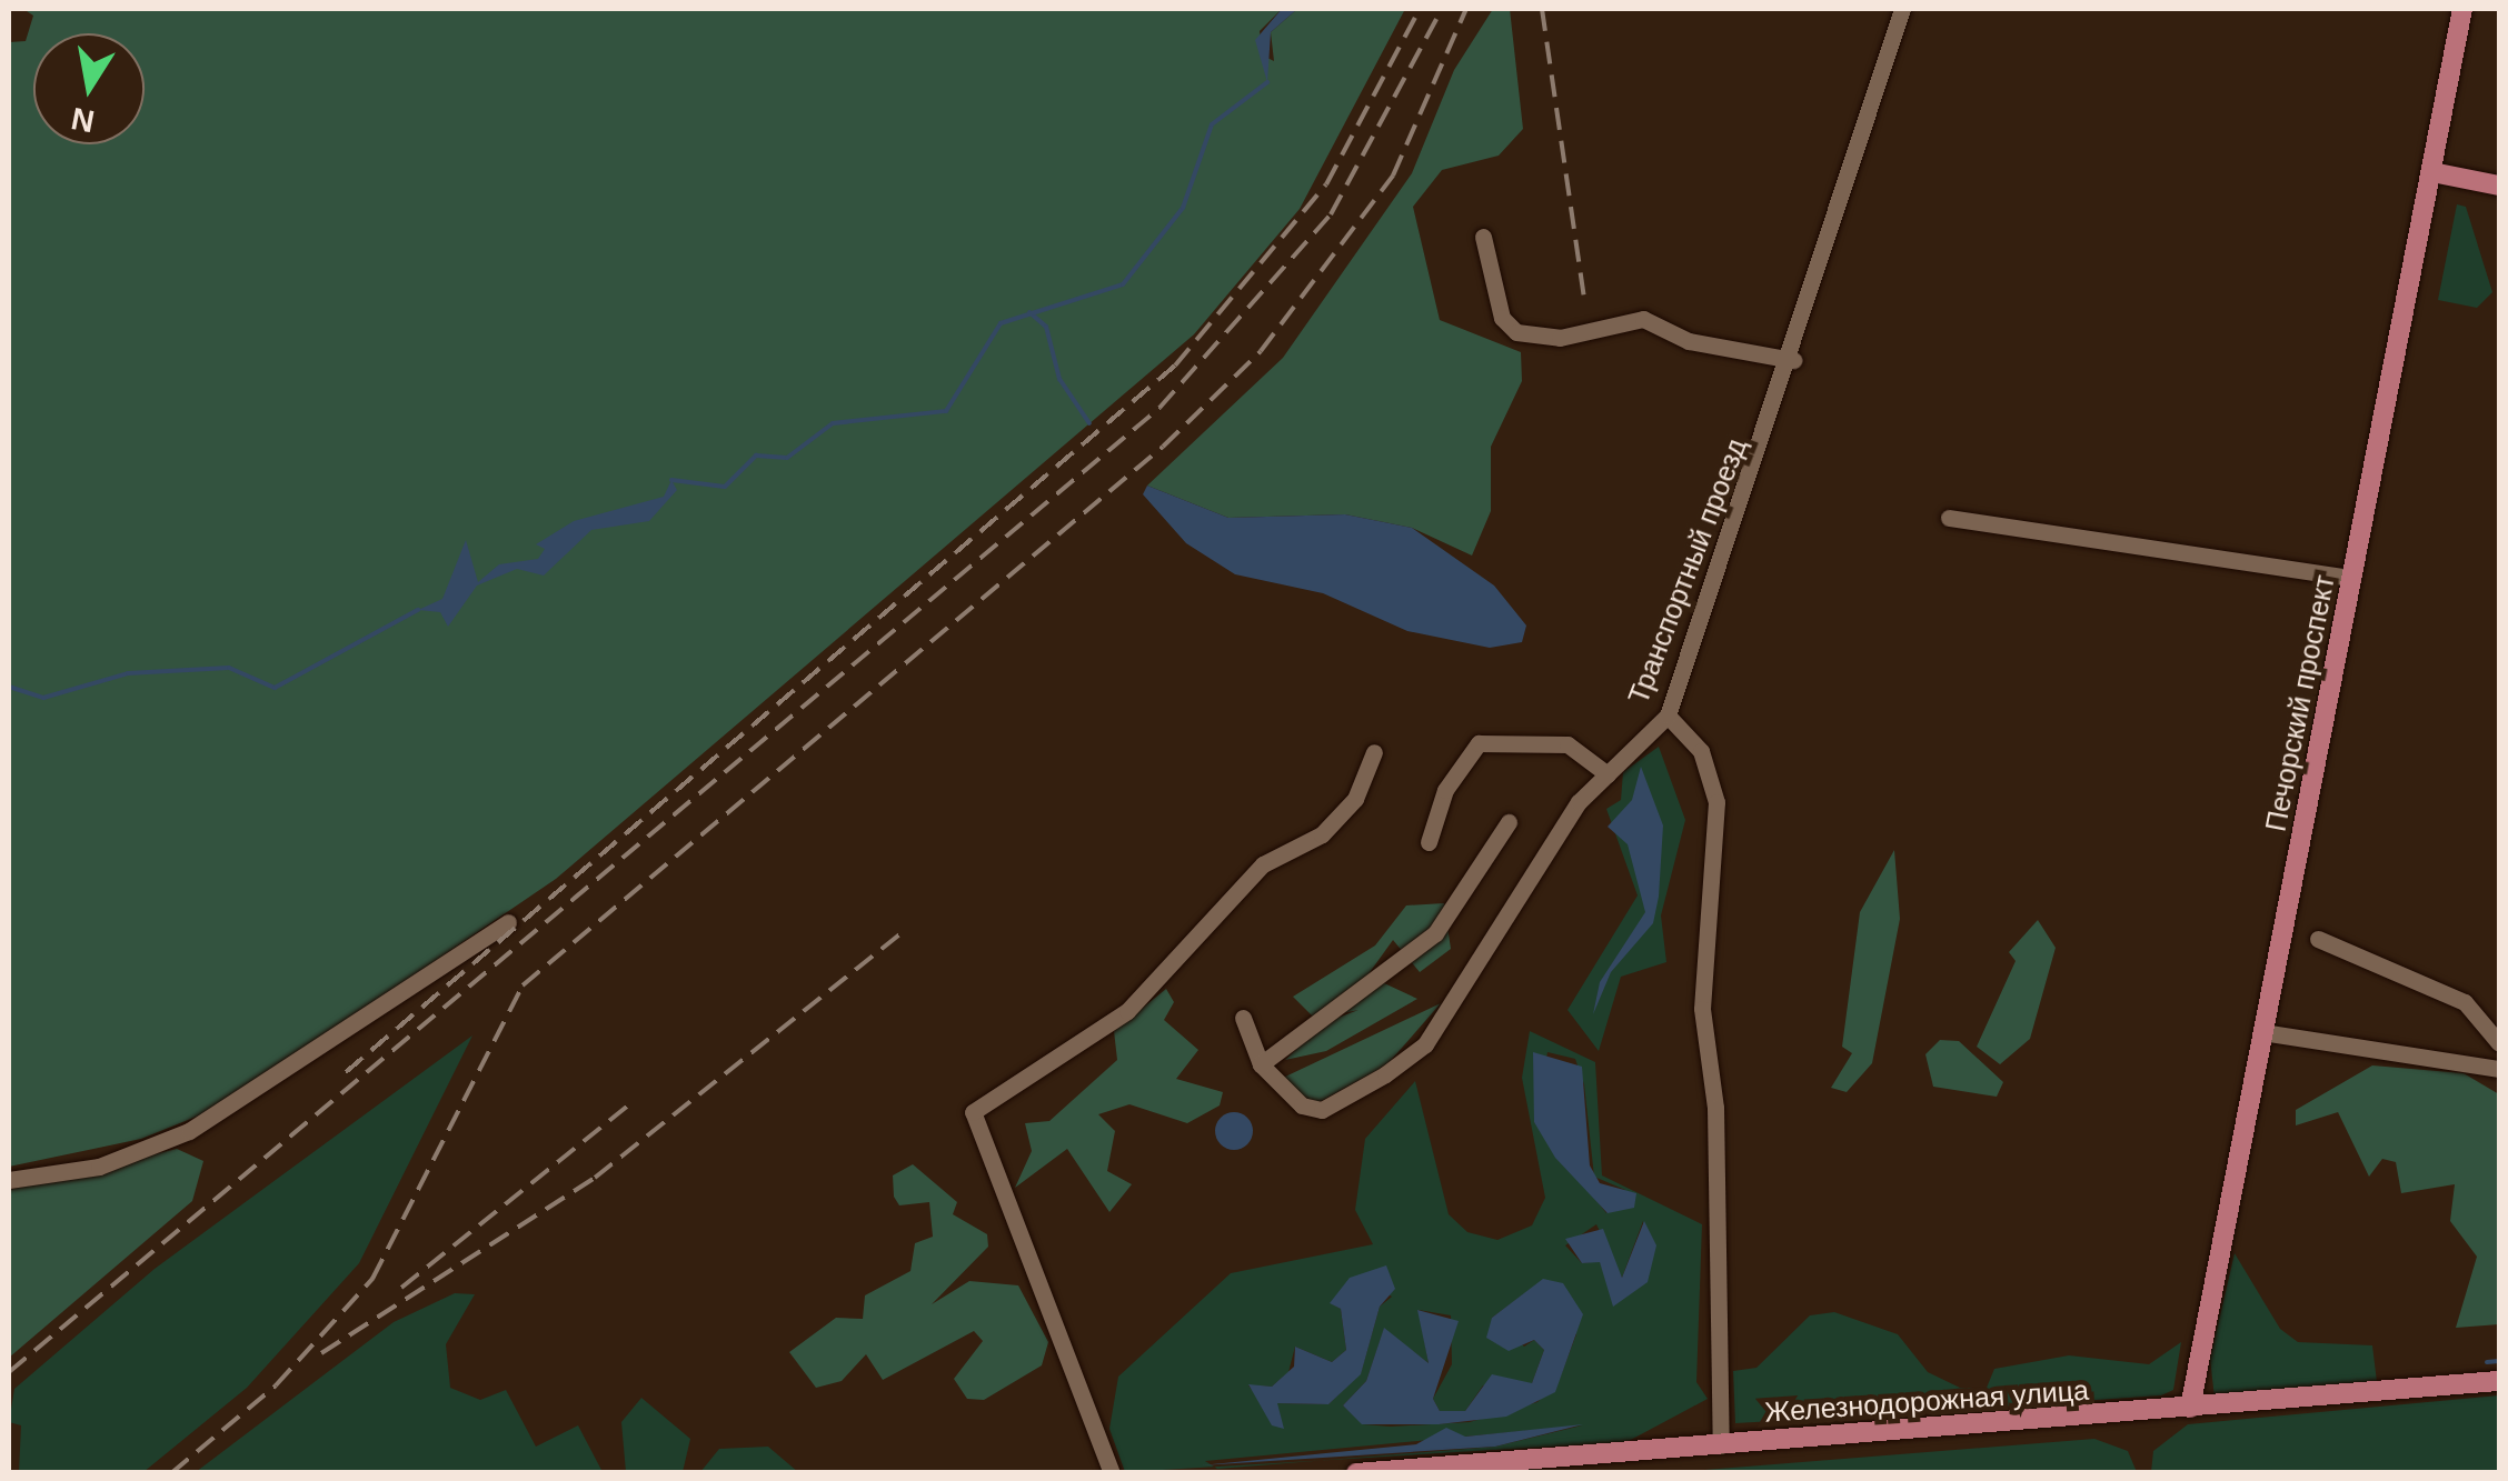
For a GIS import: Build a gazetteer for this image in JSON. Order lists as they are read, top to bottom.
{
  "streets": {
    "main road": ["Печорский проспект", "Железнодорожная улица"],
    "street": ["Транспортный проезд"]
  },
  "crossings": [
    ["Печорский проспект", "Железнодорожная улица"]
  ],
  "north": "bottom"
}
